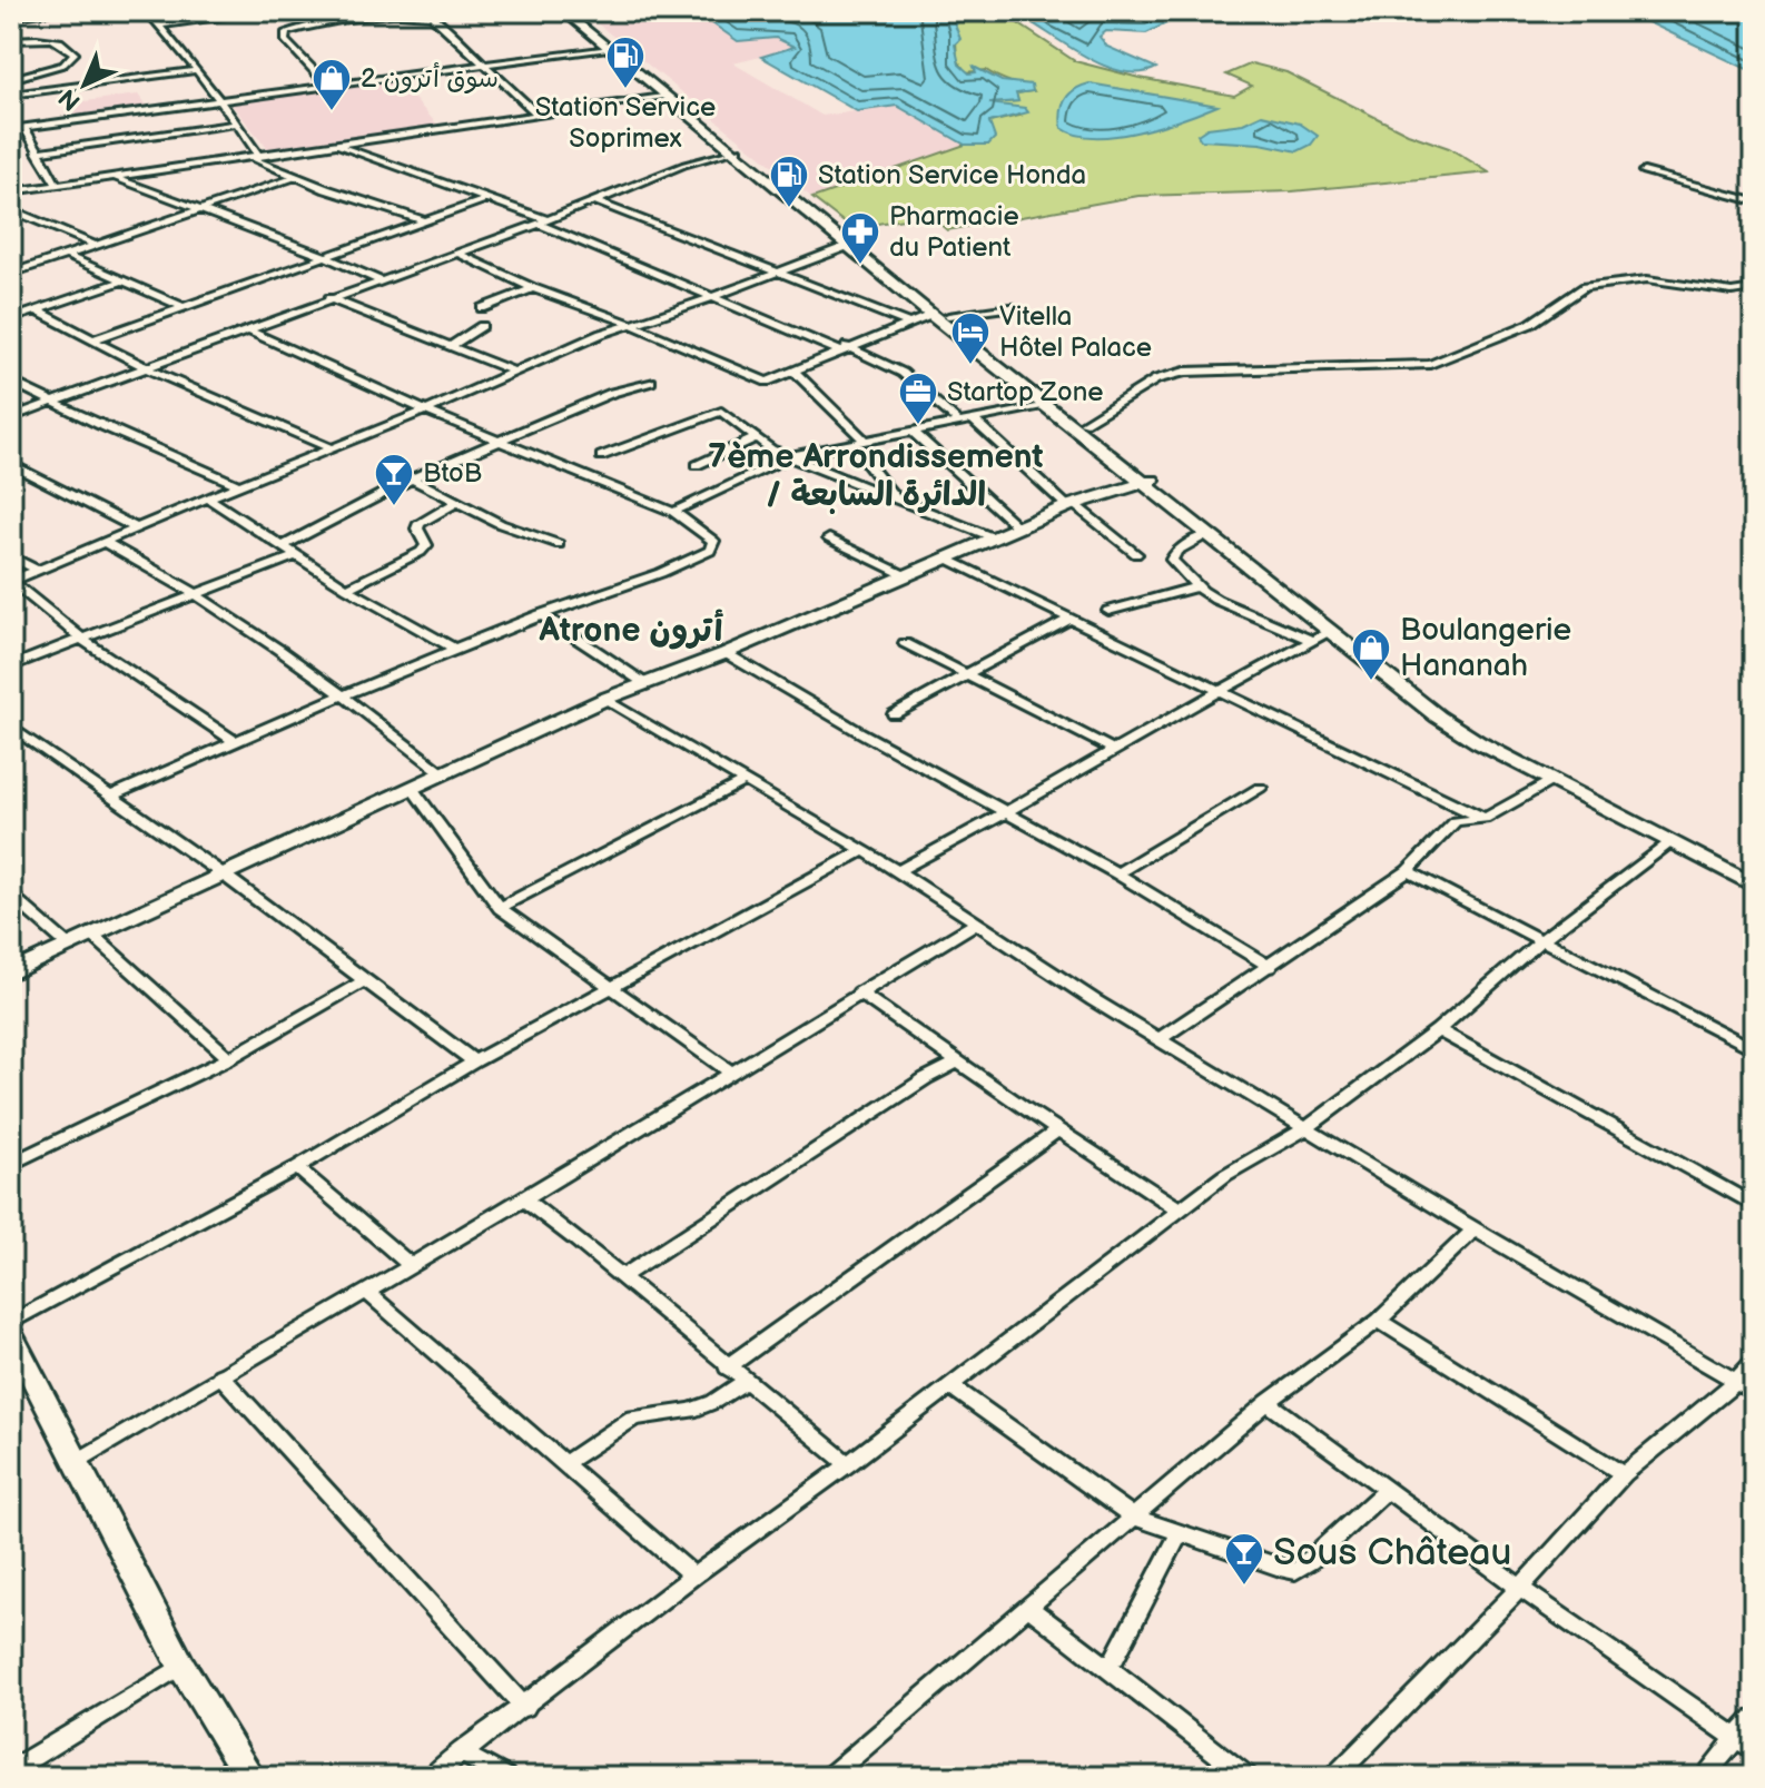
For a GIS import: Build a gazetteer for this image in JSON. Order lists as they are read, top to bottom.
{
  "districts": ["7ème Arrondissement / الدائرة السابعة", "Atrone أترون"],
  "places": {
    "fuel station": ["Station Service Soprimex", "Station Service Honda"],
    "shop": ["سوق أترون 2", "Boulangerie Hananah"],
    "pharmacy": ["Pharmacie du Patient"],
    "hotel": ["Vitella Hôtel Palace"],
    "office": ["Startop Zone"],
    "bar": ["BtoB", "Sous Château"]
  },
  "north": "bottom left"
}
